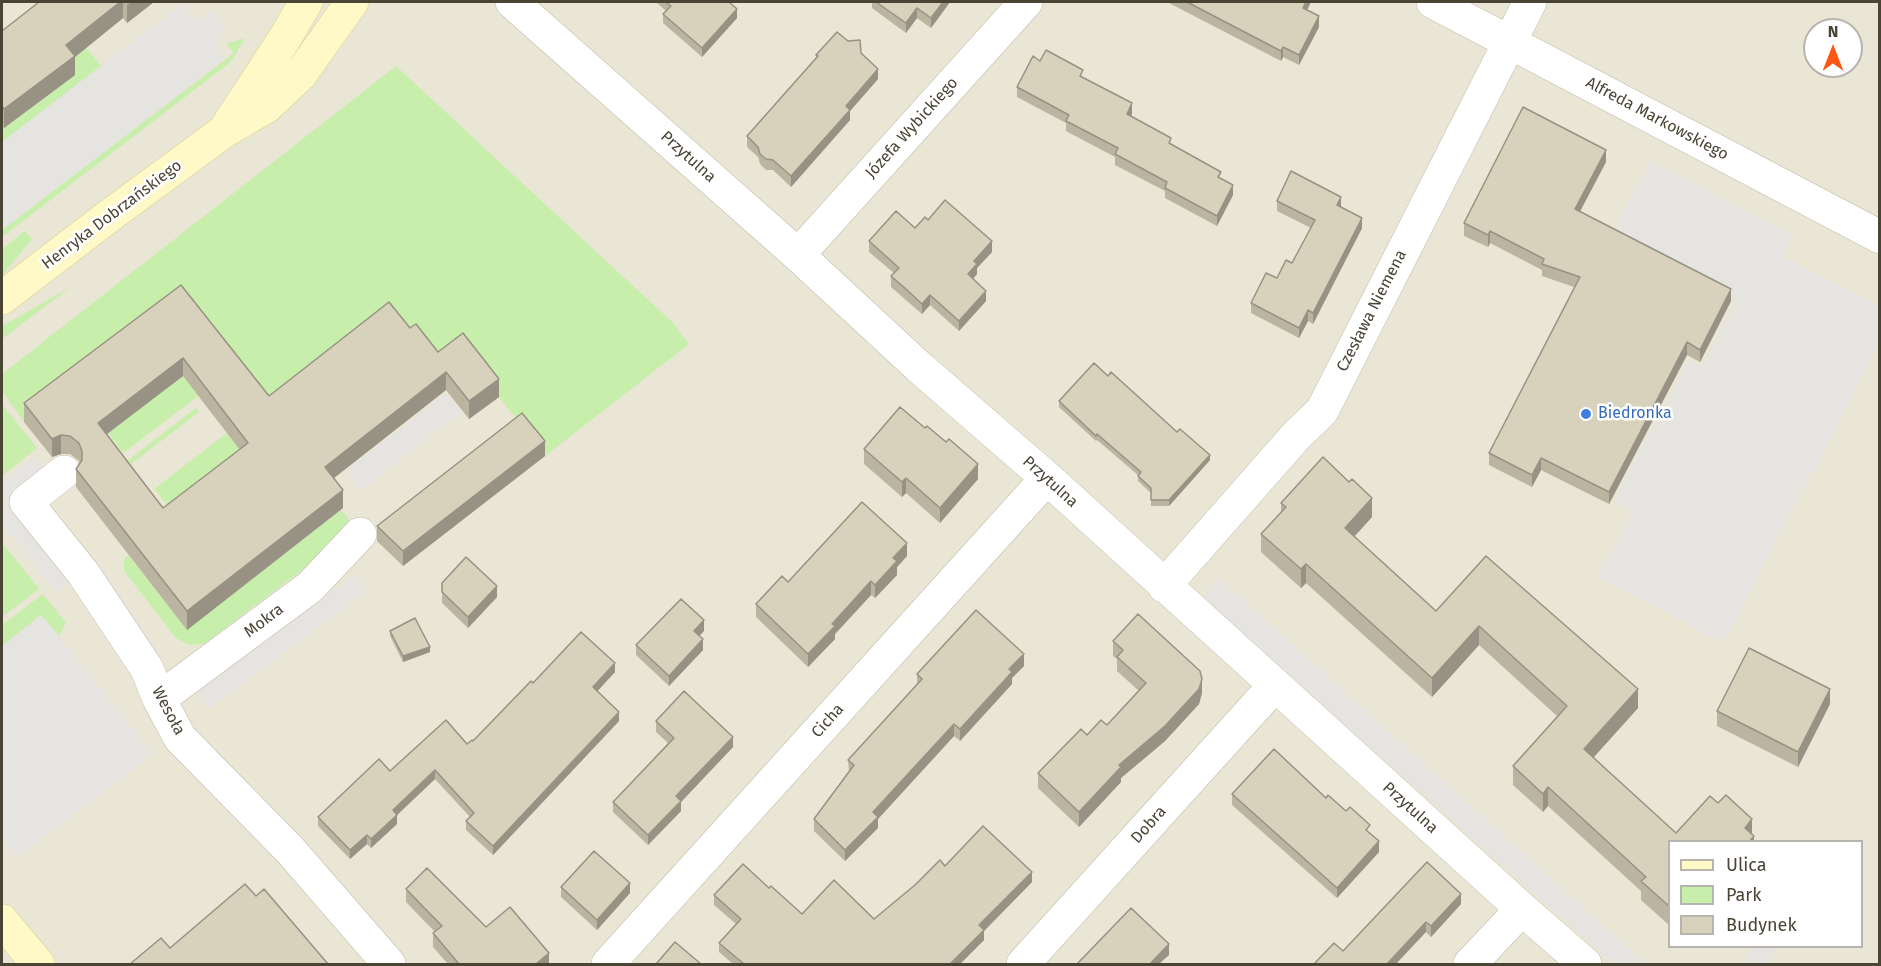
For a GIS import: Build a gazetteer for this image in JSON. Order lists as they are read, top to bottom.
{
  "streets": {
    "street": [
      "Alfreda Markowskiego",
      "Józefa Wybickiego",
      "Przytulna",
      "Henryka Dobrzańskiego",
      "Czesława Niemena",
      "Mokra",
      "Wesoła",
      "Cicha",
      "Dobra"
    ]
  },
  "crossings": [
    ["Alfreda Markowskiego", "Czesława Niemena"],
    ["Józefa Wybickiego", "Przytulna"],
    ["Przytulna", "Czesława Niemena"],
    ["Przytulna", "Cicha"],
    ["Przytulna", "Dobra"],
    ["Mokra", "Wesoła"]
  ],
  "places": ["Biedronka"],
  "legend": ["Ulica", "Park", "Budynek"],
  "north": "top"
}
